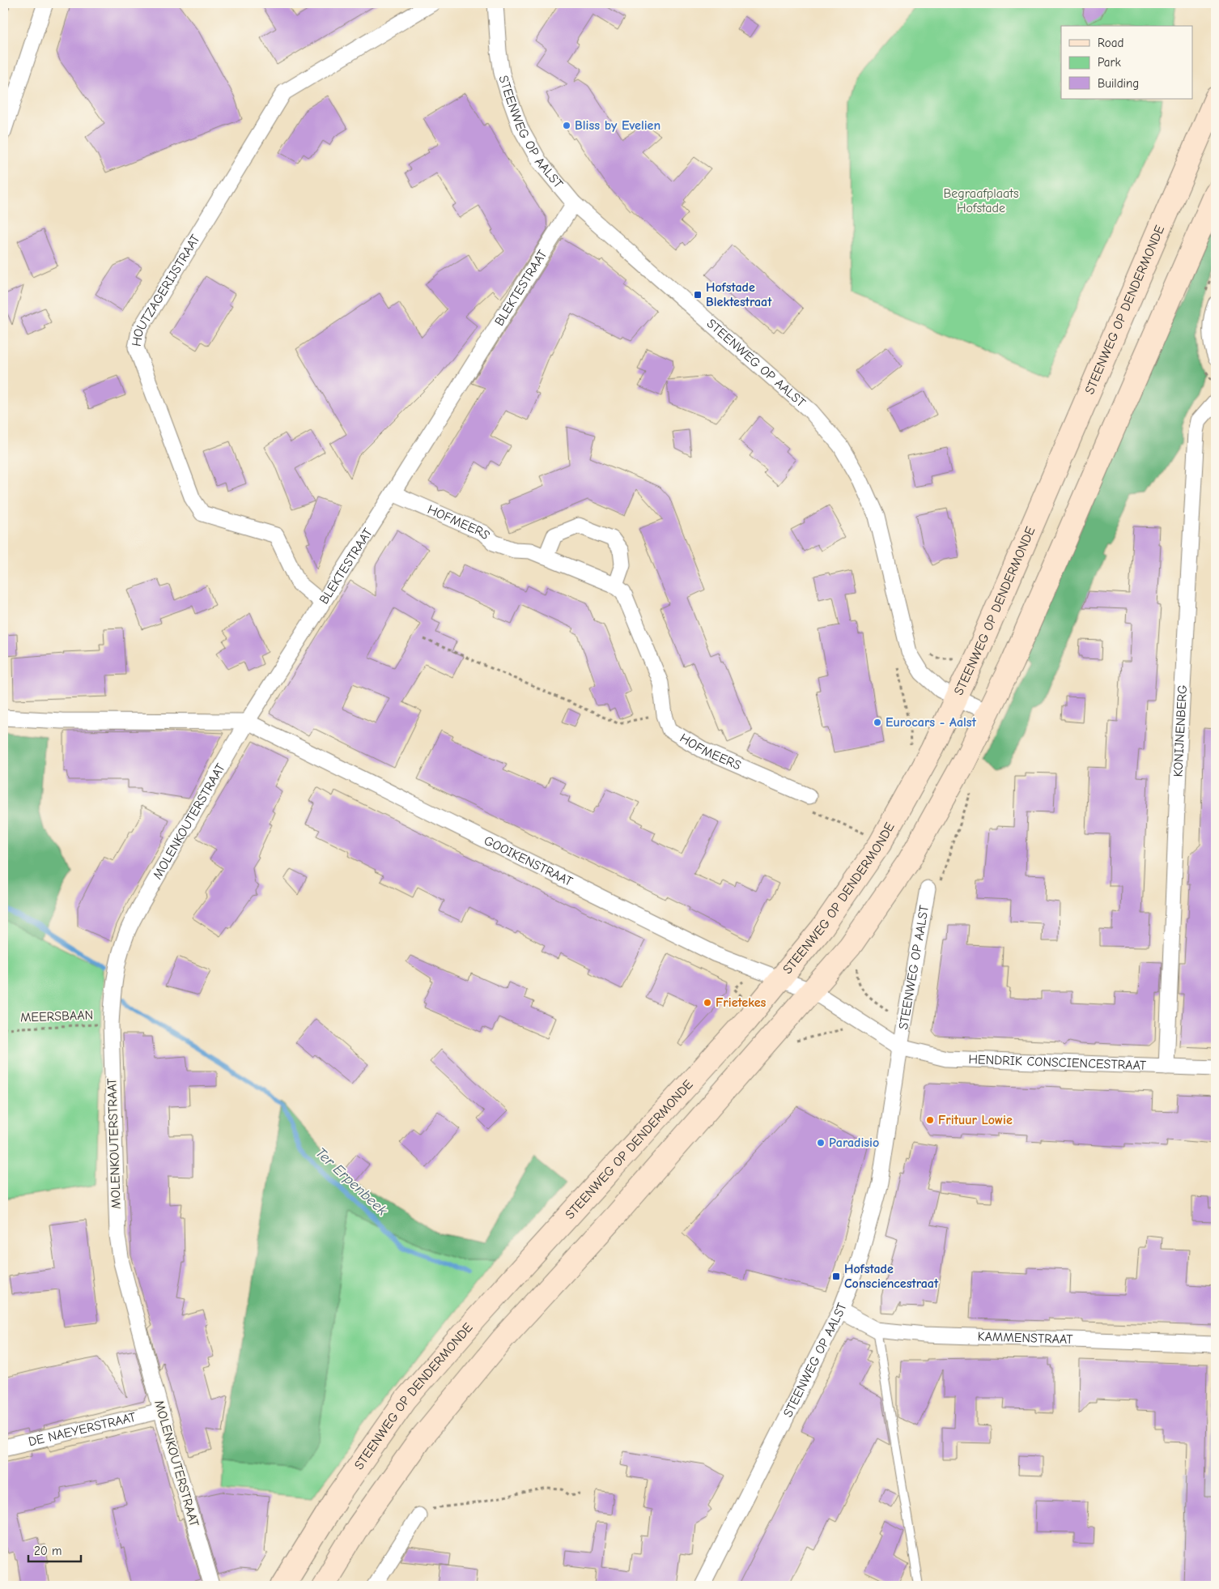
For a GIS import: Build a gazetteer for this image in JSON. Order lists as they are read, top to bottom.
{
  "streets": {
    "main road": ["STEENWEG OP DENDERMONDE"],
    "street": [
      "STEENWEG OP AALST",
      "BLEKTESTRAAT",
      "HOUTZAGERIJSTRAAT",
      "HOFMEERS",
      "KONIJNENBERG",
      "MOLENKOUTERSTRAAT",
      "GOOIKENSTRAAT",
      "HENDRIK CONSCIENCESTRAAT",
      "KAMMENSTRAAT",
      "DE NAEYERSTRAAT"
    ],
    "path": ["MEERSBAAN"]
  },
  "crossings": [
    ["STEENWEG OP AALST", "BLEKTESTRAAT"],
    ["STEENWEG OP AALST", "STEENWEG OP DENDERMONDE"],
    ["STEENWEG OP AALST", "GOOIKENSTRAAT"],
    ["STEENWEG OP AALST", "HENDRIK CONSCIENCESTRAAT"],
    ["STEENWEG OP AALST", "KAMMENSTRAAT"],
    ["BLEKTESTRAAT", "HOUTZAGERIJSTRAAT"],
    ["BLEKTESTRAAT", "HOFMEERS"],
    ["BLEKTESTRAAT", "MOLENKOUTERSTRAAT"],
    ["BLEKTESTRAAT", "GOOIKENSTRAAT"],
    ["STEENWEG OP DENDERMONDE", "GOOIKENSTRAAT"],
    ["KONIJNENBERG", "HENDRIK CONSCIENCESTRAAT"],
    ["MOLENKOUTERSTRAAT", "GOOIKENSTRAAT"],
    ["MOLENKOUTERSTRAAT", "MEERSBAAN"],
    ["MOLENKOUTERSTRAAT", "DE NAEYERSTRAAT"]
  ],
  "water": ["Ter Erpenbeek"],
  "parks": ["Begraafplaats Hofstade"],
  "places": {
    "other": [
      "Bliss by Evelien",
      "Eurocars - Aalst",
      "Frietekes",
      "Frituur Lowie",
      "Paradisio"
    ],
    "transit": ["Hofstade Blektestraat", "Hofstade Consciencestraat"]
  },
  "legend": ["Road", "Park", "Building"],
  "scale_bar": "20 m"
}
